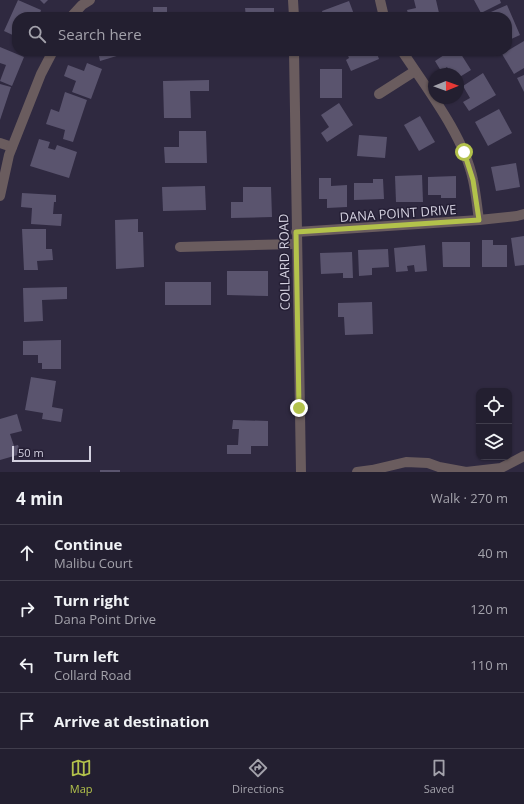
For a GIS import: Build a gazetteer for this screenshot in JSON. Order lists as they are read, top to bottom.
{
  "streets": {
    "street": ["DANA POINT DRIVE", "COLLARD ROAD"]
  },
  "crossings": [
    ["DANA POINT DRIVE", "COLLARD ROAD"]
  ],
  "scale_bar": "50 m",
  "north": "right",
  "page": {
    "search": "Search here",
    "scale": "50 m",
    "heading": ["4 min", "Walk · 270 m"],
    "list": [
      ["Continue", "Malibu Court", "40 m"],
      ["Turn right", "Dana Point Drive", "120 m"],
      ["Turn left", "Collard Road", "110 m"],
      "Arrive at destination"
    ],
    "nav": ["Map", "Directions", "Saved"]
  }
}
